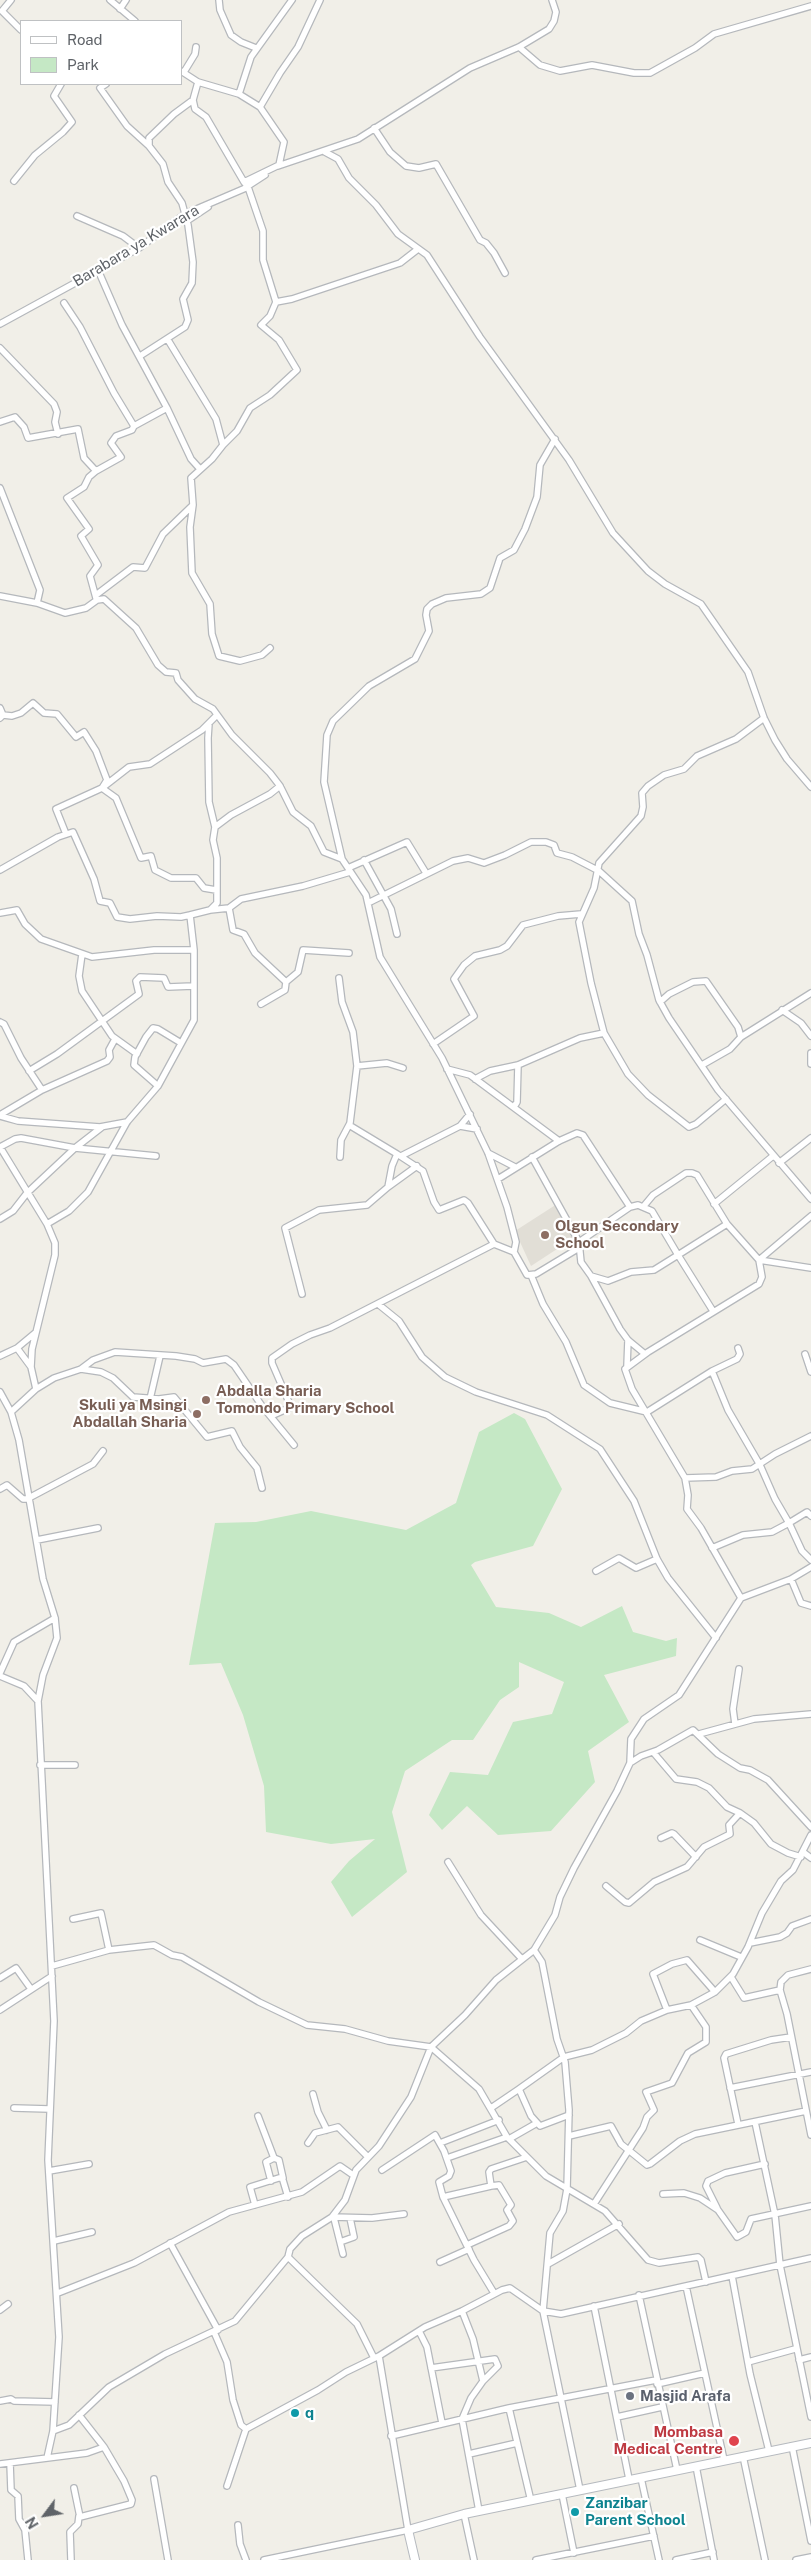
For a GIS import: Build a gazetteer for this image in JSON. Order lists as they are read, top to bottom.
{
  "streets": {
    "street": ["Barabara ya Kwarara"]
  },
  "places": [
    "Olgun Secondary School",
    "Abdalla Sharia Tomondo Primary School",
    "Skuli ya Msingi Abdallah Sharia",
    "Masjid Arafa",
    "q",
    "Mombasa Medical Centre",
    "Zanzibar Parent School"
  ],
  "legend": ["Road", "Park"],
  "north": "bottom left"
}
